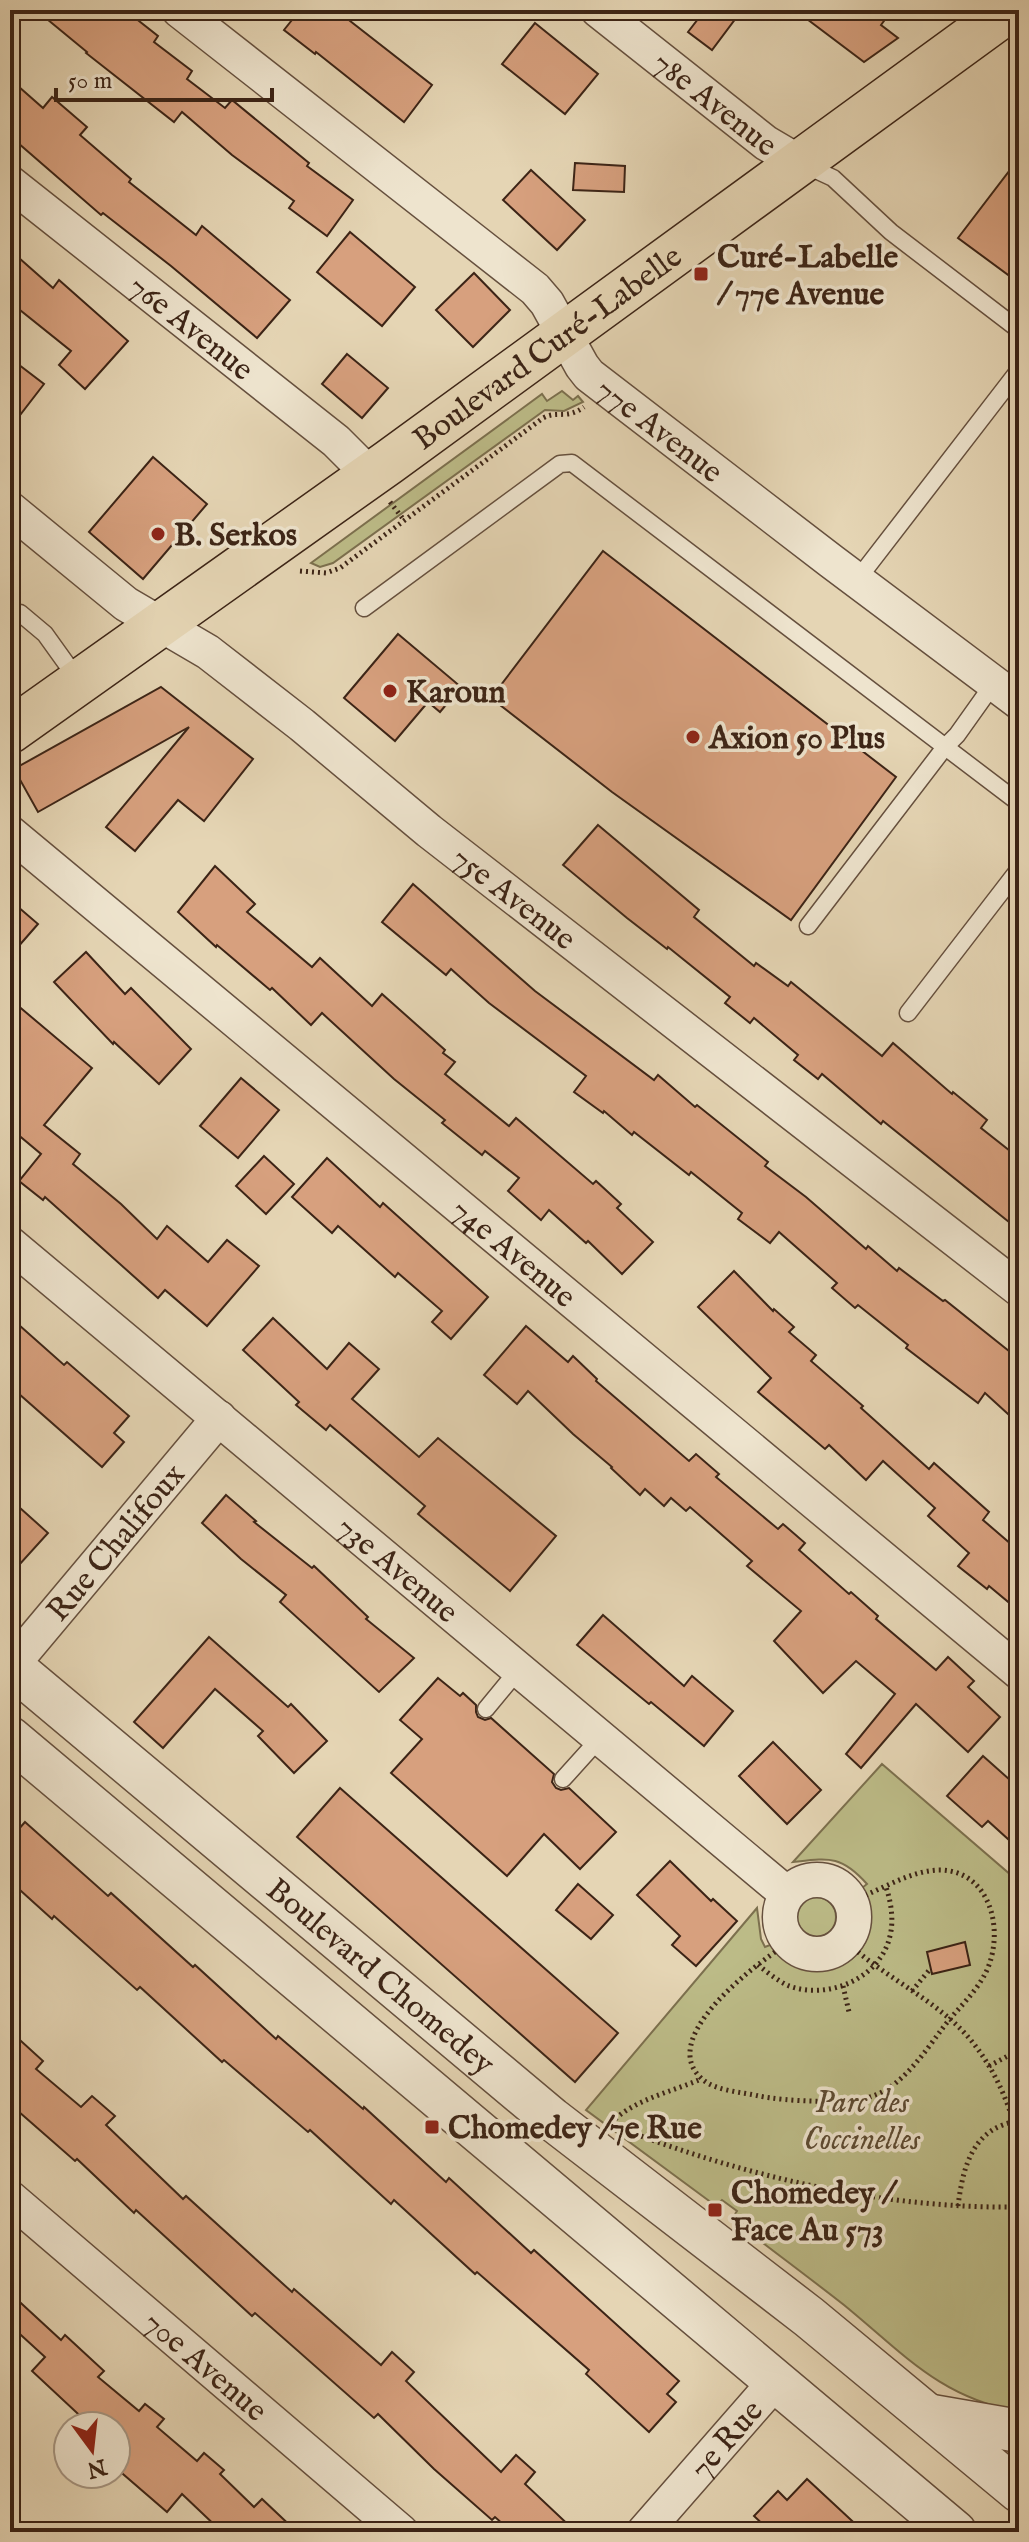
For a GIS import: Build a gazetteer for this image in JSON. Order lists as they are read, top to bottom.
{
  "streets": {
    "main road": ["Boulevard Curé-Labelle"],
    "street": [
      "78e Avenue",
      "76e Avenue",
      "77e Avenue",
      "75e Avenue",
      "74e Avenue",
      "Rue Chalifoux",
      "73e Avenue",
      "Boulevard Chomedey",
      "70e Avenue",
      "7e Rue"
    ]
  },
  "crossings": [
    ["78e Avenue", "Boulevard Curé-Labelle"],
    ["76e Avenue", "Boulevard Curé-Labelle"],
    ["Boulevard Curé-Labelle", "77e Avenue"],
    ["Boulevard Curé-Labelle", "75e Avenue"],
    ["Rue Chalifoux", "73e Avenue"],
    ["Rue Chalifoux", "Boulevard Chomedey"],
    ["Boulevard Chomedey", "7e Rue"]
  ],
  "parks": ["Parc des Coccinelles"],
  "places": {
    "transit": ["Curé-Labelle / 77e Avenue", "Chomedey /7e Rue", "Chomedey / Face Au 573"],
    "other": ["B. Serkos", "Karoun", "Axion 50 Plus"]
  },
  "scale_bar": "50 m",
  "north": "bottom"
}
